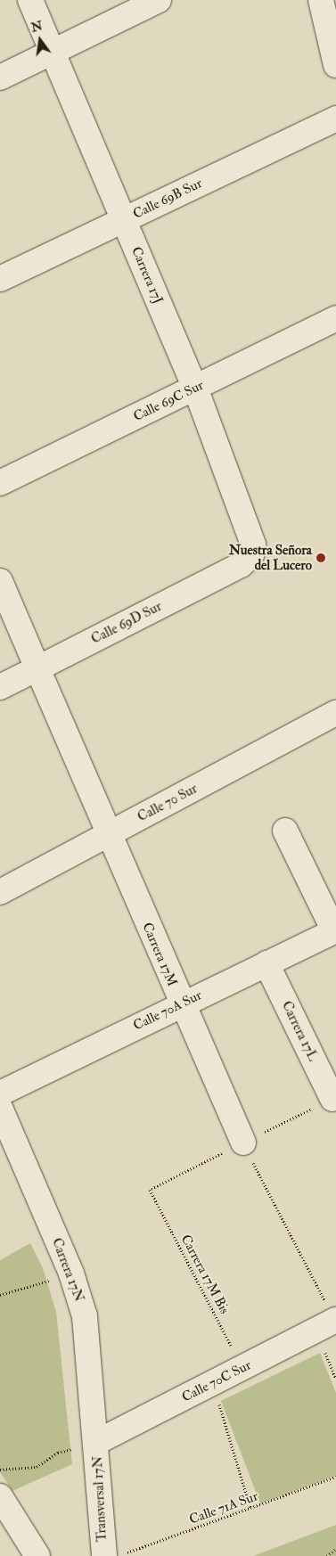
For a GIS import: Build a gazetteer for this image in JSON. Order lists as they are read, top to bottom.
{
  "streets": {
    "street": [
      "Calle 69B Sur",
      "Carrera 17J",
      "Calle 69C Sur",
      "Calle 69D Sur",
      "Calle 70 Sur",
      "Carrera 17M",
      "Calle 70A Sur",
      "Carrera 17L",
      "Carrera 17N",
      "Calle 70C Sur",
      "Transversal 17N"
    ],
    "path": ["Carrera 17M Bis", "Calle 71A Sur"]
  },
  "crossings": [
    ["Calle 69B Sur", "Carrera 17J"],
    ["Carrera 17J", "Calle 69C Sur"],
    ["Carrera 17J", "Calle 69D Sur"],
    ["Calle 69D Sur", "Carrera 17M"],
    ["Calle 70 Sur", "Carrera 17M"],
    ["Carrera 17M", "Calle 70A Sur"],
    ["Calle 70A Sur", "Carrera 17L"],
    ["Carrera 17N", "Calle 70C Sur"],
    ["Carrera 17N", "Transversal 17N"],
    ["Carrera 17M Bis", "Calle 70C Sur"],
    ["Calle 70C Sur", "Transversal 17N"]
  ],
  "places": ["Nuestra Señora del Lucero"],
  "north": "top"
}
